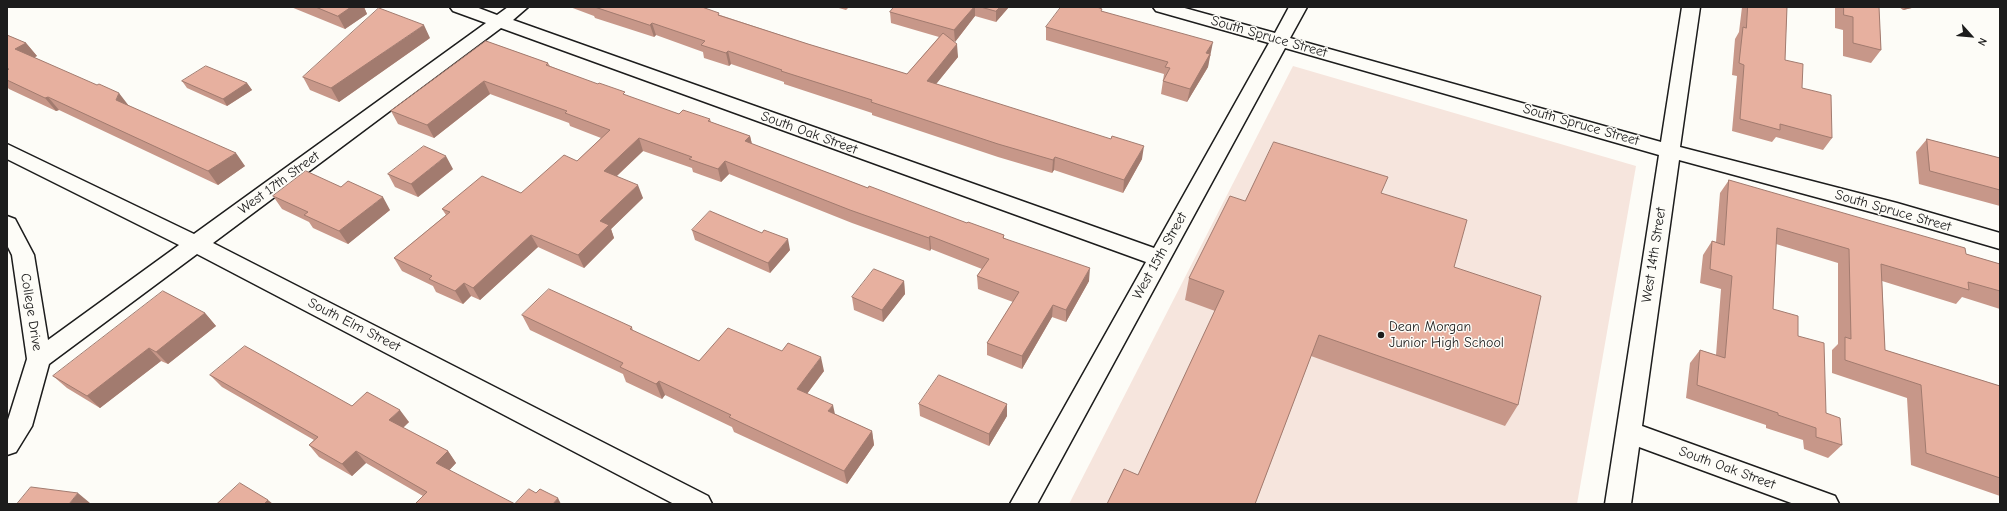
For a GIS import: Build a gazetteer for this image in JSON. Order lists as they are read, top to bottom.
{
  "streets": {
    "street": [
      "South Spruce Street",
      "South Oak Street",
      "West 17th Street",
      "West 14th Street",
      "West 15th Street",
      "College Drive",
      "South Elm Street"
    ]
  },
  "crossings": [
    ["South Spruce Street", "West 14th Street"],
    ["South Spruce Street", "West 15th Street"],
    ["South Oak Street", "West 17th Street"],
    ["South Oak Street", "West 14th Street"],
    ["South Oak Street", "West 15th Street"],
    ["West 17th Street", "College Drive"],
    ["West 17th Street", "South Elm Street"]
  ],
  "places": ["Dean Morgan Junior High School"],
  "north": "bottom right"
}
